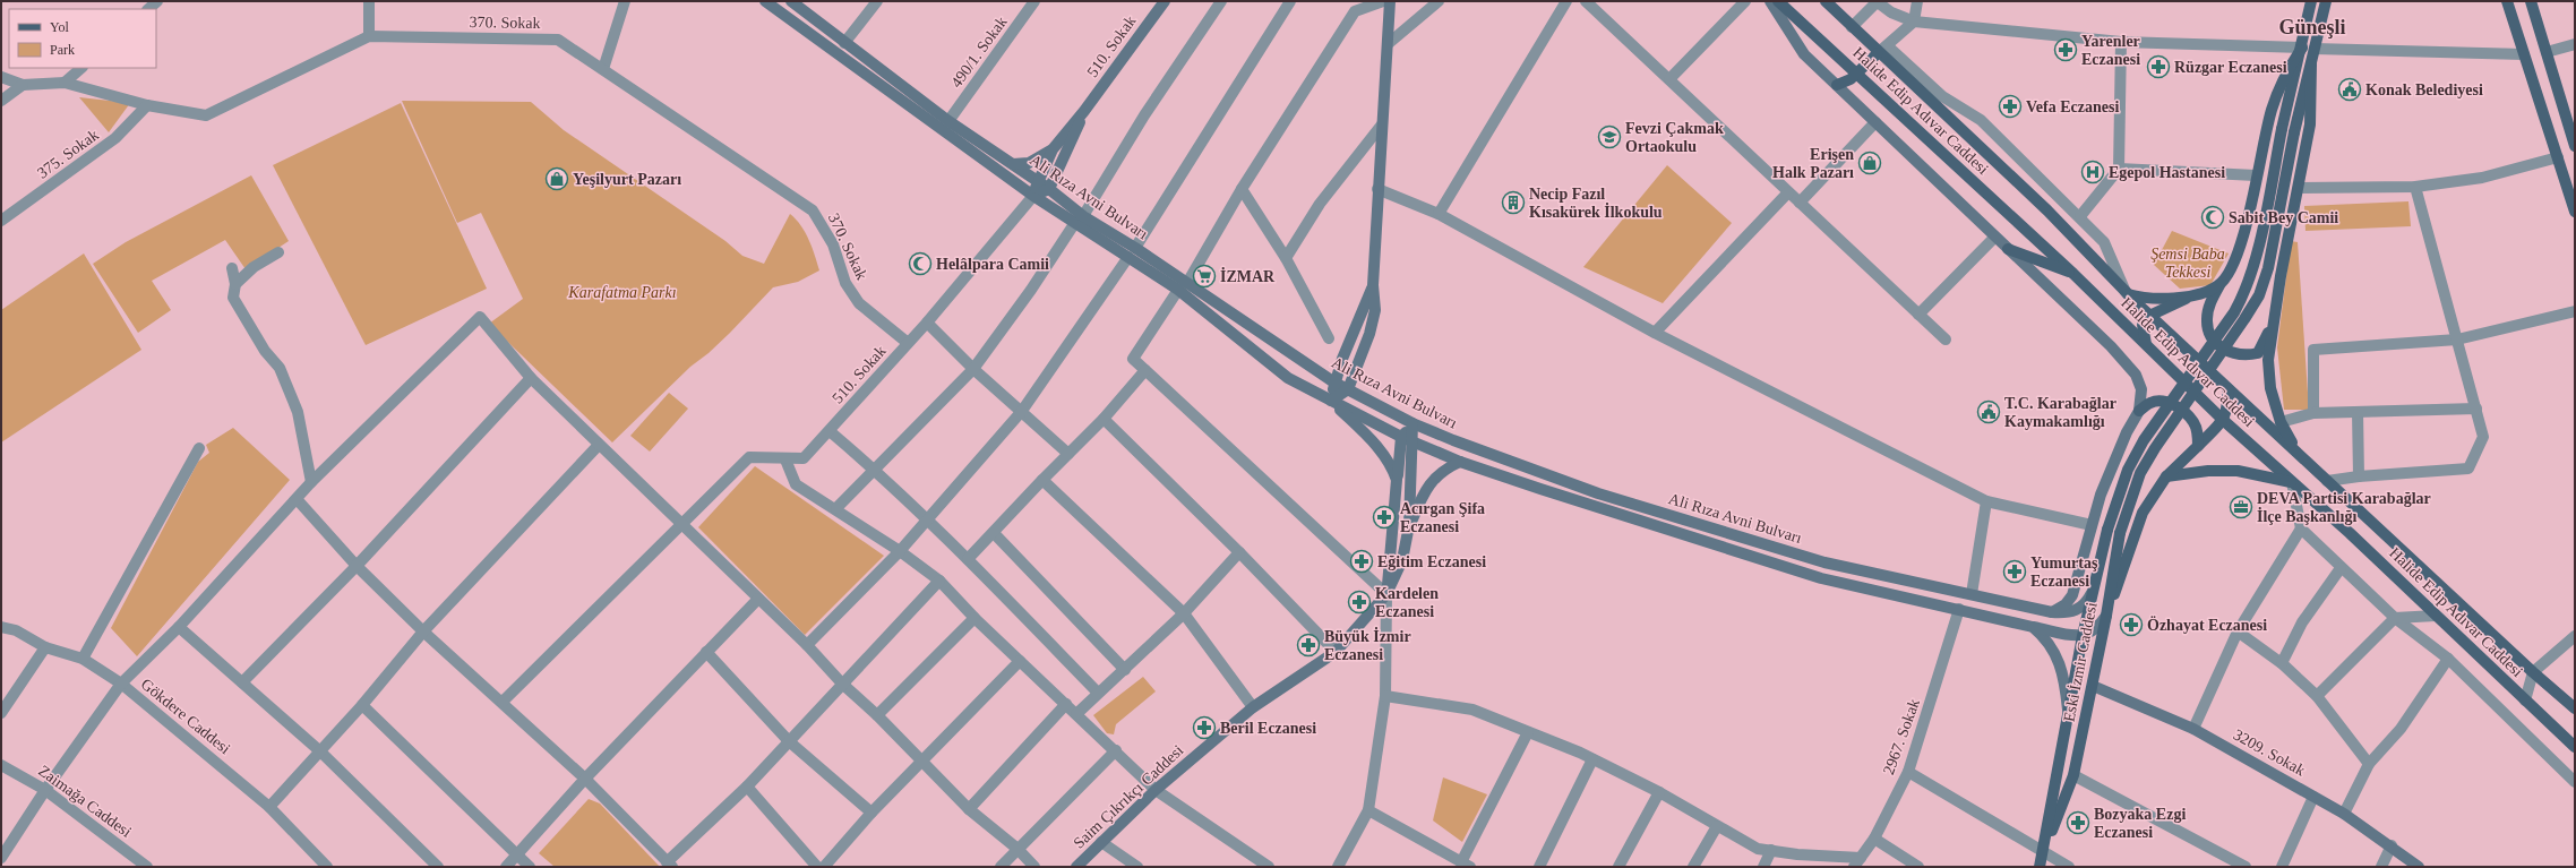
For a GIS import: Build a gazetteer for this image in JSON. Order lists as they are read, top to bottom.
{
  "streets": {
    "main road": [
      "510. Sokak",
      "Halide Edip Adıvar Caddesi",
      "Ali Rıza Avni Bulvarı",
      "Eski İzmir Caddesi",
      "3209. Sokak",
      "Saim Çıkrıkçı Caddesi"
    ],
    "street": [
      "370. Sokak",
      "490/1. Sokak",
      "375. Sokak",
      "Gökdere Caddesi",
      "2967. Sokak",
      "Zaimağa Caddesi"
    ]
  },
  "crossings": [
    ["370. Sokak", "510. Sokak"],
    ["370. Sokak", "375. Sokak"],
    ["510. Sokak", "Ali Rıza Avni Bulvarı"],
    ["490/1. Sokak", "Ali Rıza Avni Bulvarı"],
    ["Ali Rıza Avni Bulvarı", "Eski İzmir Caddesi"],
    ["Ali Rıza Avni Bulvarı", "2967. Sokak"],
    ["Ali Rıza Avni Bulvarı", "Saim Çıkrıkçı Caddesi"],
    ["Eski İzmir Caddesi", "3209. Sokak"]
  ],
  "districts": ["Güneşli"],
  "parks": ["Şemsi Baba Tekkesi", "Karafatma Parkı"],
  "places": {
    "pharmacy": [
      "Yarenler Eczanesi",
      "Rüzgar Eczanesi",
      "Vefa Eczanesi",
      "Acırgan Şifa Eczanesi",
      "Eğitim Eczanesi",
      "Yumurtaş Eczanesi",
      "Kardelen Eczanesi",
      "Özhayat Eczanesi",
      "Büyük İzmir Eczanesi",
      "Beril Eczanesi",
      "Bozyaka Ezgi Eczanesi"
    ],
    "public building": ["Konak Belediyesi", "T.C. Karabağlar Kaymakamlığı"],
    "school or university": ["Fevzi Çakmak Ortaokulu"],
    "shop": ["Erişen Halk Pazarı", "Yeşilyurt Pazarı"],
    "hospital": ["Egepol Hastanesi"],
    "building": ["Necip Fazıl Kısakürek İlkokulu"],
    "mosque": ["Sabit Bey Camii", "Helâlpara Camii"],
    "supermarket": ["İZMAR"],
    "office": ["DEVA Partisi Karabağlar İlçe Başkanlığı"]
  },
  "legend": ["Yol", "Park"]
}
